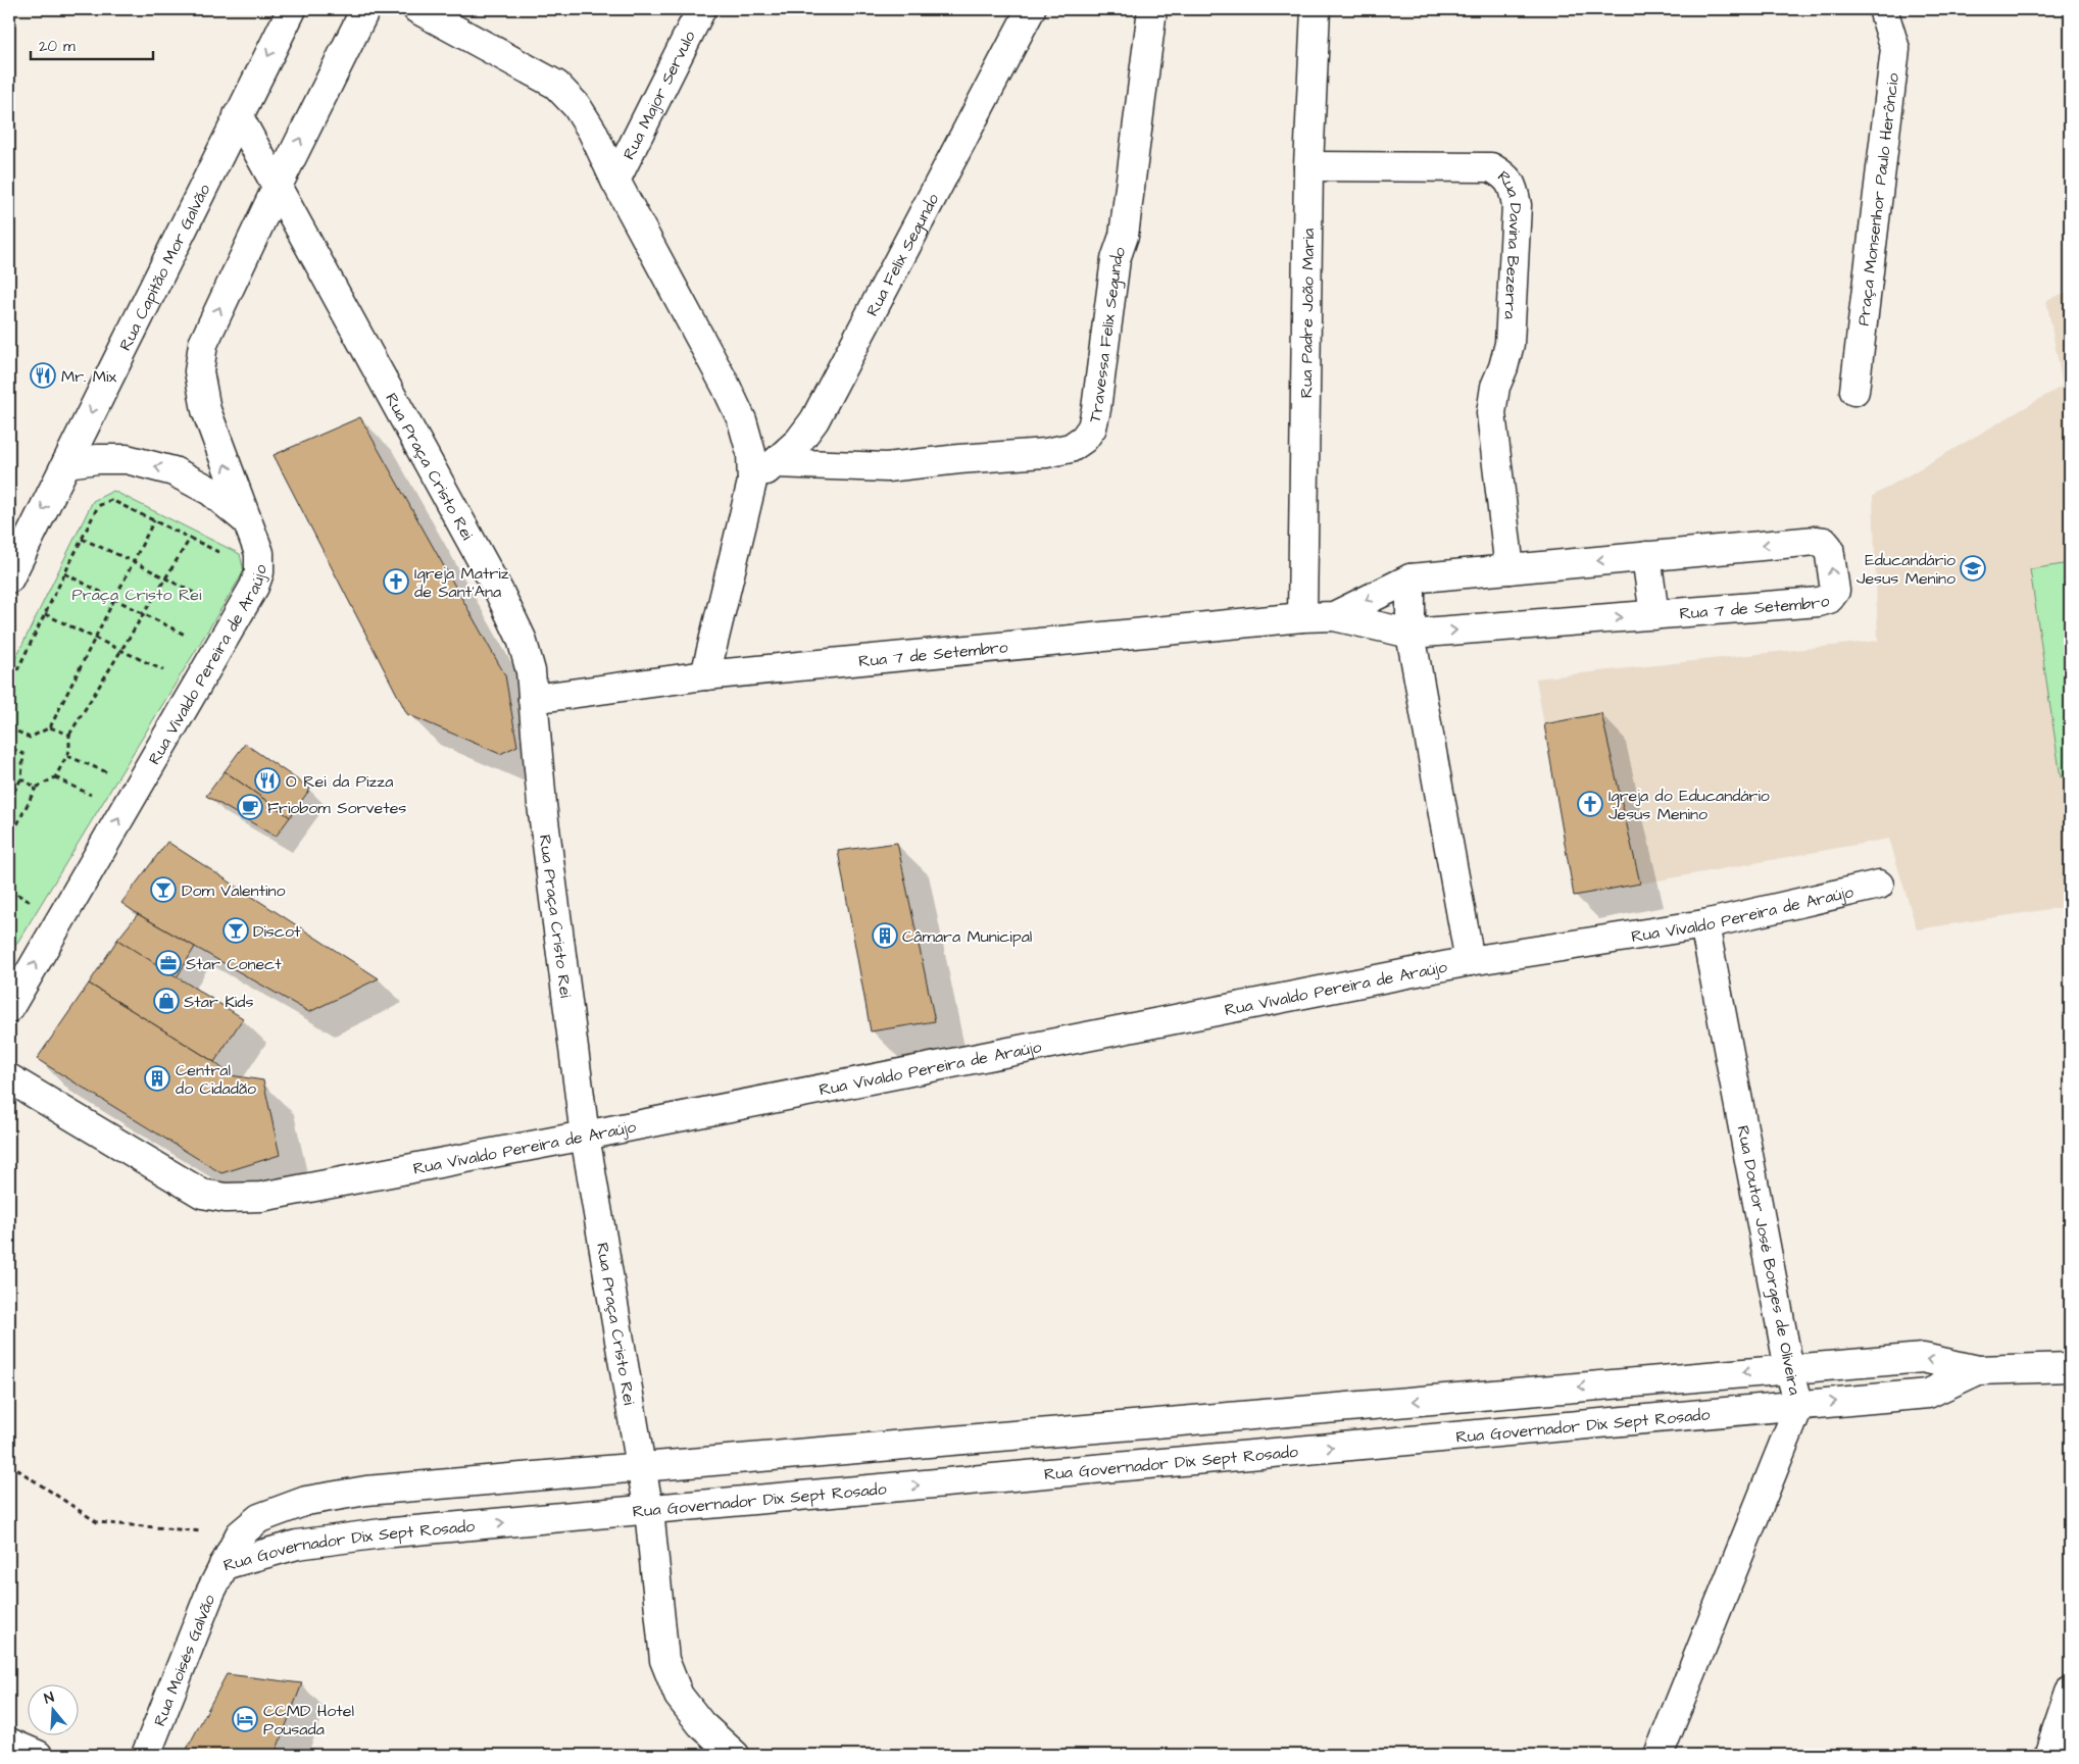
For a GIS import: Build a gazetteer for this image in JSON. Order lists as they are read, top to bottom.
{
  "streets": {
    "street": [
      "Rua Major Servulo",
      "Praça Monsenhor Paulo Herôncio",
      "Rua Davina Bezerra",
      "Rua Felix Segundo",
      "Rua Capitão Mor Galvão",
      "Rua Padre João Maria",
      "Travessa Felix Segundo",
      "Rua Praça Cristo Rei",
      "Rua 7 de Setembro",
      "Rua Vivaldo Pereira de Araújo",
      "Rua Doutor José Borges de Oliveira",
      "Rua Governador Dix Sept Rosado",
      "Rua Moisés Galvão"
    ]
  },
  "crossings": [
    ["Rua Davina Bezerra", "Rua Padre João Maria"],
    ["Rua Davina Bezerra", "Rua 7 de Setembro"],
    ["Rua Felix Segundo", "Travessa Felix Segundo"],
    ["Rua Capitão Mor Galvão", "Rua Praça Cristo Rei"],
    ["Rua Padre João Maria", "Rua 7 de Setembro"],
    ["Rua Praça Cristo Rei", "Rua 7 de Setembro"],
    ["Rua Praça Cristo Rei", "Rua Vivaldo Pereira de Araújo"],
    ["Rua Praça Cristo Rei", "Rua Governador Dix Sept Rosado"],
    ["Rua Vivaldo Pereira de Araújo", "Rua Doutor José Borges de Oliveira"],
    ["Rua Doutor José Borges de Oliveira", "Rua Governador Dix Sept Rosado"],
    ["Rua Governador Dix Sept Rosado", "Rua Moisés Galvão"]
  ],
  "one_way": ["Rua Capitão Mor Galvão"],
  "parks": ["Praça Cristo Rei"],
  "places": {
    "restaurant": ["Mr. Mix", "O Rei da Pizza"],
    "school or university": ["Educandário Jesus Menino"],
    "church": ["Igreja Matriz de Sant'Ana", "Igreja do Educandário Jesus Menino"],
    "cafe": ["Friobom Sorvetes"],
    "bar": ["Dom Valentino", "Discot"],
    "building": ["Câmara Municipal", "Central do Cidadão"],
    "office": ["Star Conect"],
    "shop": ["Star Kids"],
    "hotel": ["CCMD Hotel Pousada"]
  },
  "scale_bar": "20 m",
  "north": "top"
}
